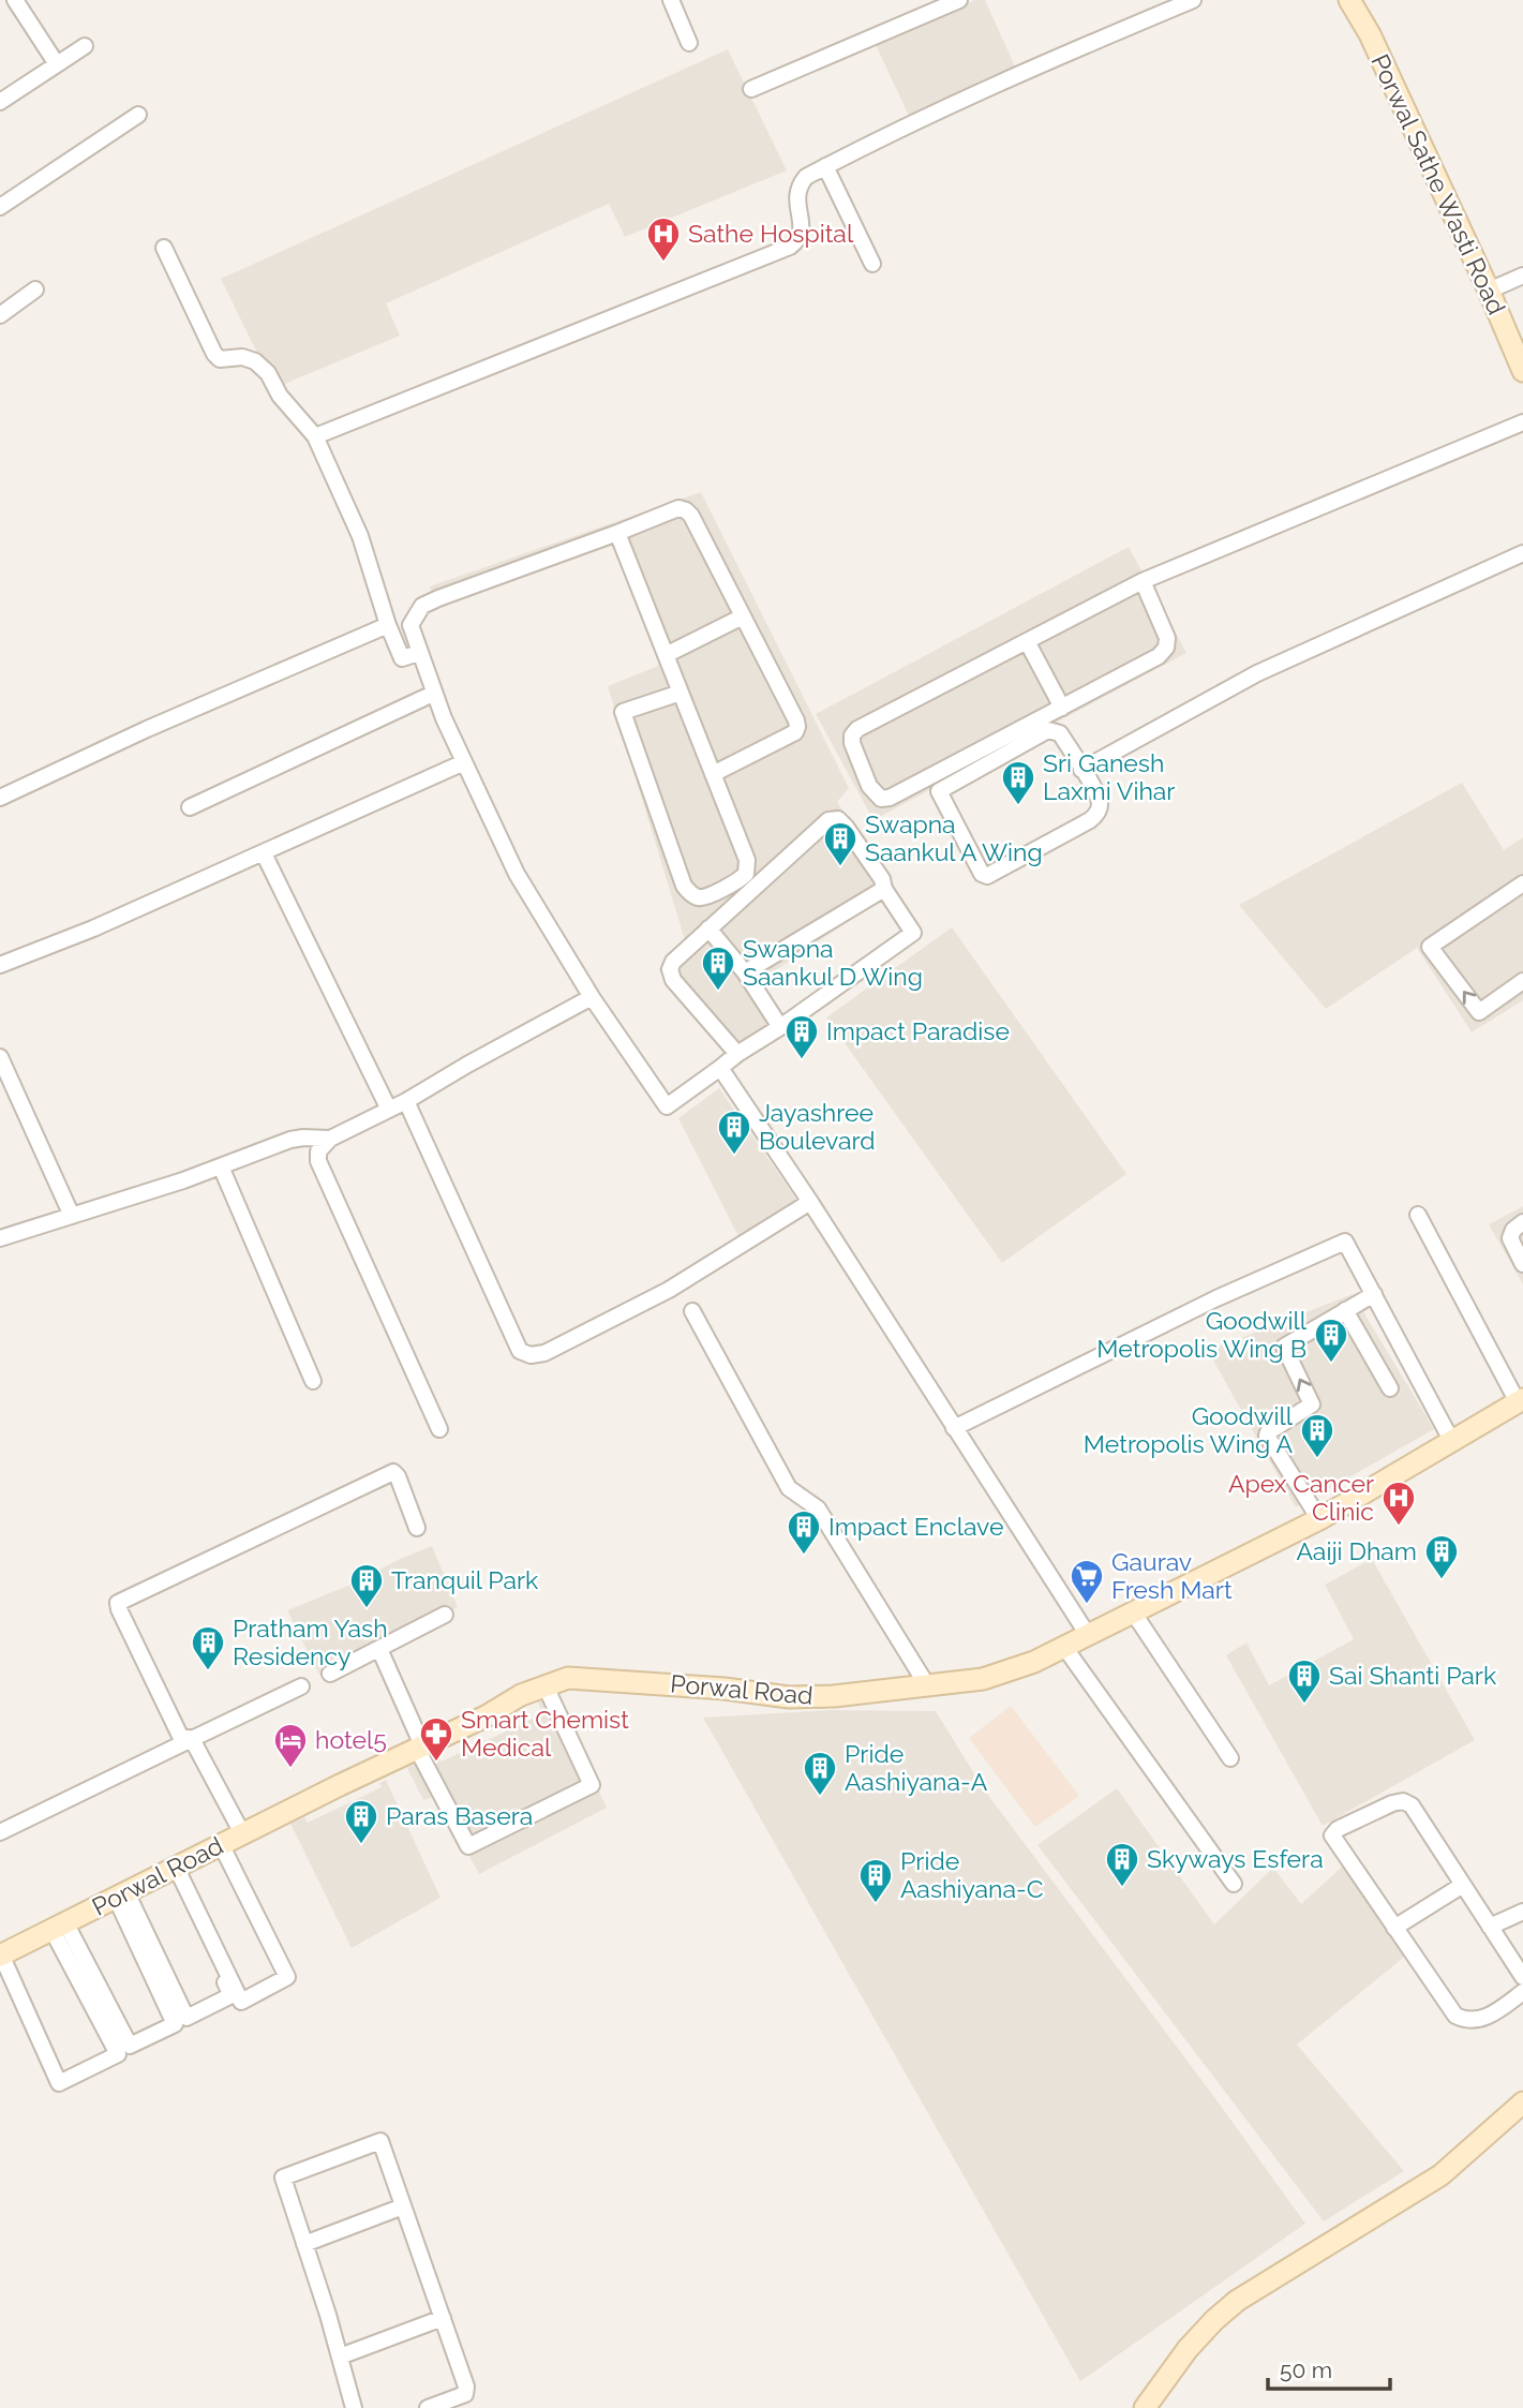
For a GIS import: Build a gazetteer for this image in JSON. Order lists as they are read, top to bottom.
{
  "streets": {
    "street": ["Porwal Sathe Wasti Road", "Porwal Road"]
  },
  "places": {
    "hospital": ["Sathe Hospital", "Apex Cancer Clinic"],
    "building": [
      "Sri Ganesh Laxmi Vihar",
      "Swapna Saankul A Wing",
      "Swapna Saankul D Wing",
      "Impact Paradise",
      "Jayashree Boulevard",
      "Goodwill Metropolis Wing B",
      "Goodwill Metropolis Wing A",
      "Impact Enclave",
      "Aaiji Dham",
      "Tranquil Park",
      "Pratham Yash Residency",
      "Sai Shanti Park",
      "Pride Aashiyana-A",
      "Paras Basera",
      "Skyways Esfera",
      "Pride Aashiyana-C"
    ],
    "supermarket": ["Gaurav Fresh Mart"],
    "pharmacy": ["Smart Chemist Medical"],
    "hotel": ["hotel5"]
  },
  "scale_bar": "50 m"
}
